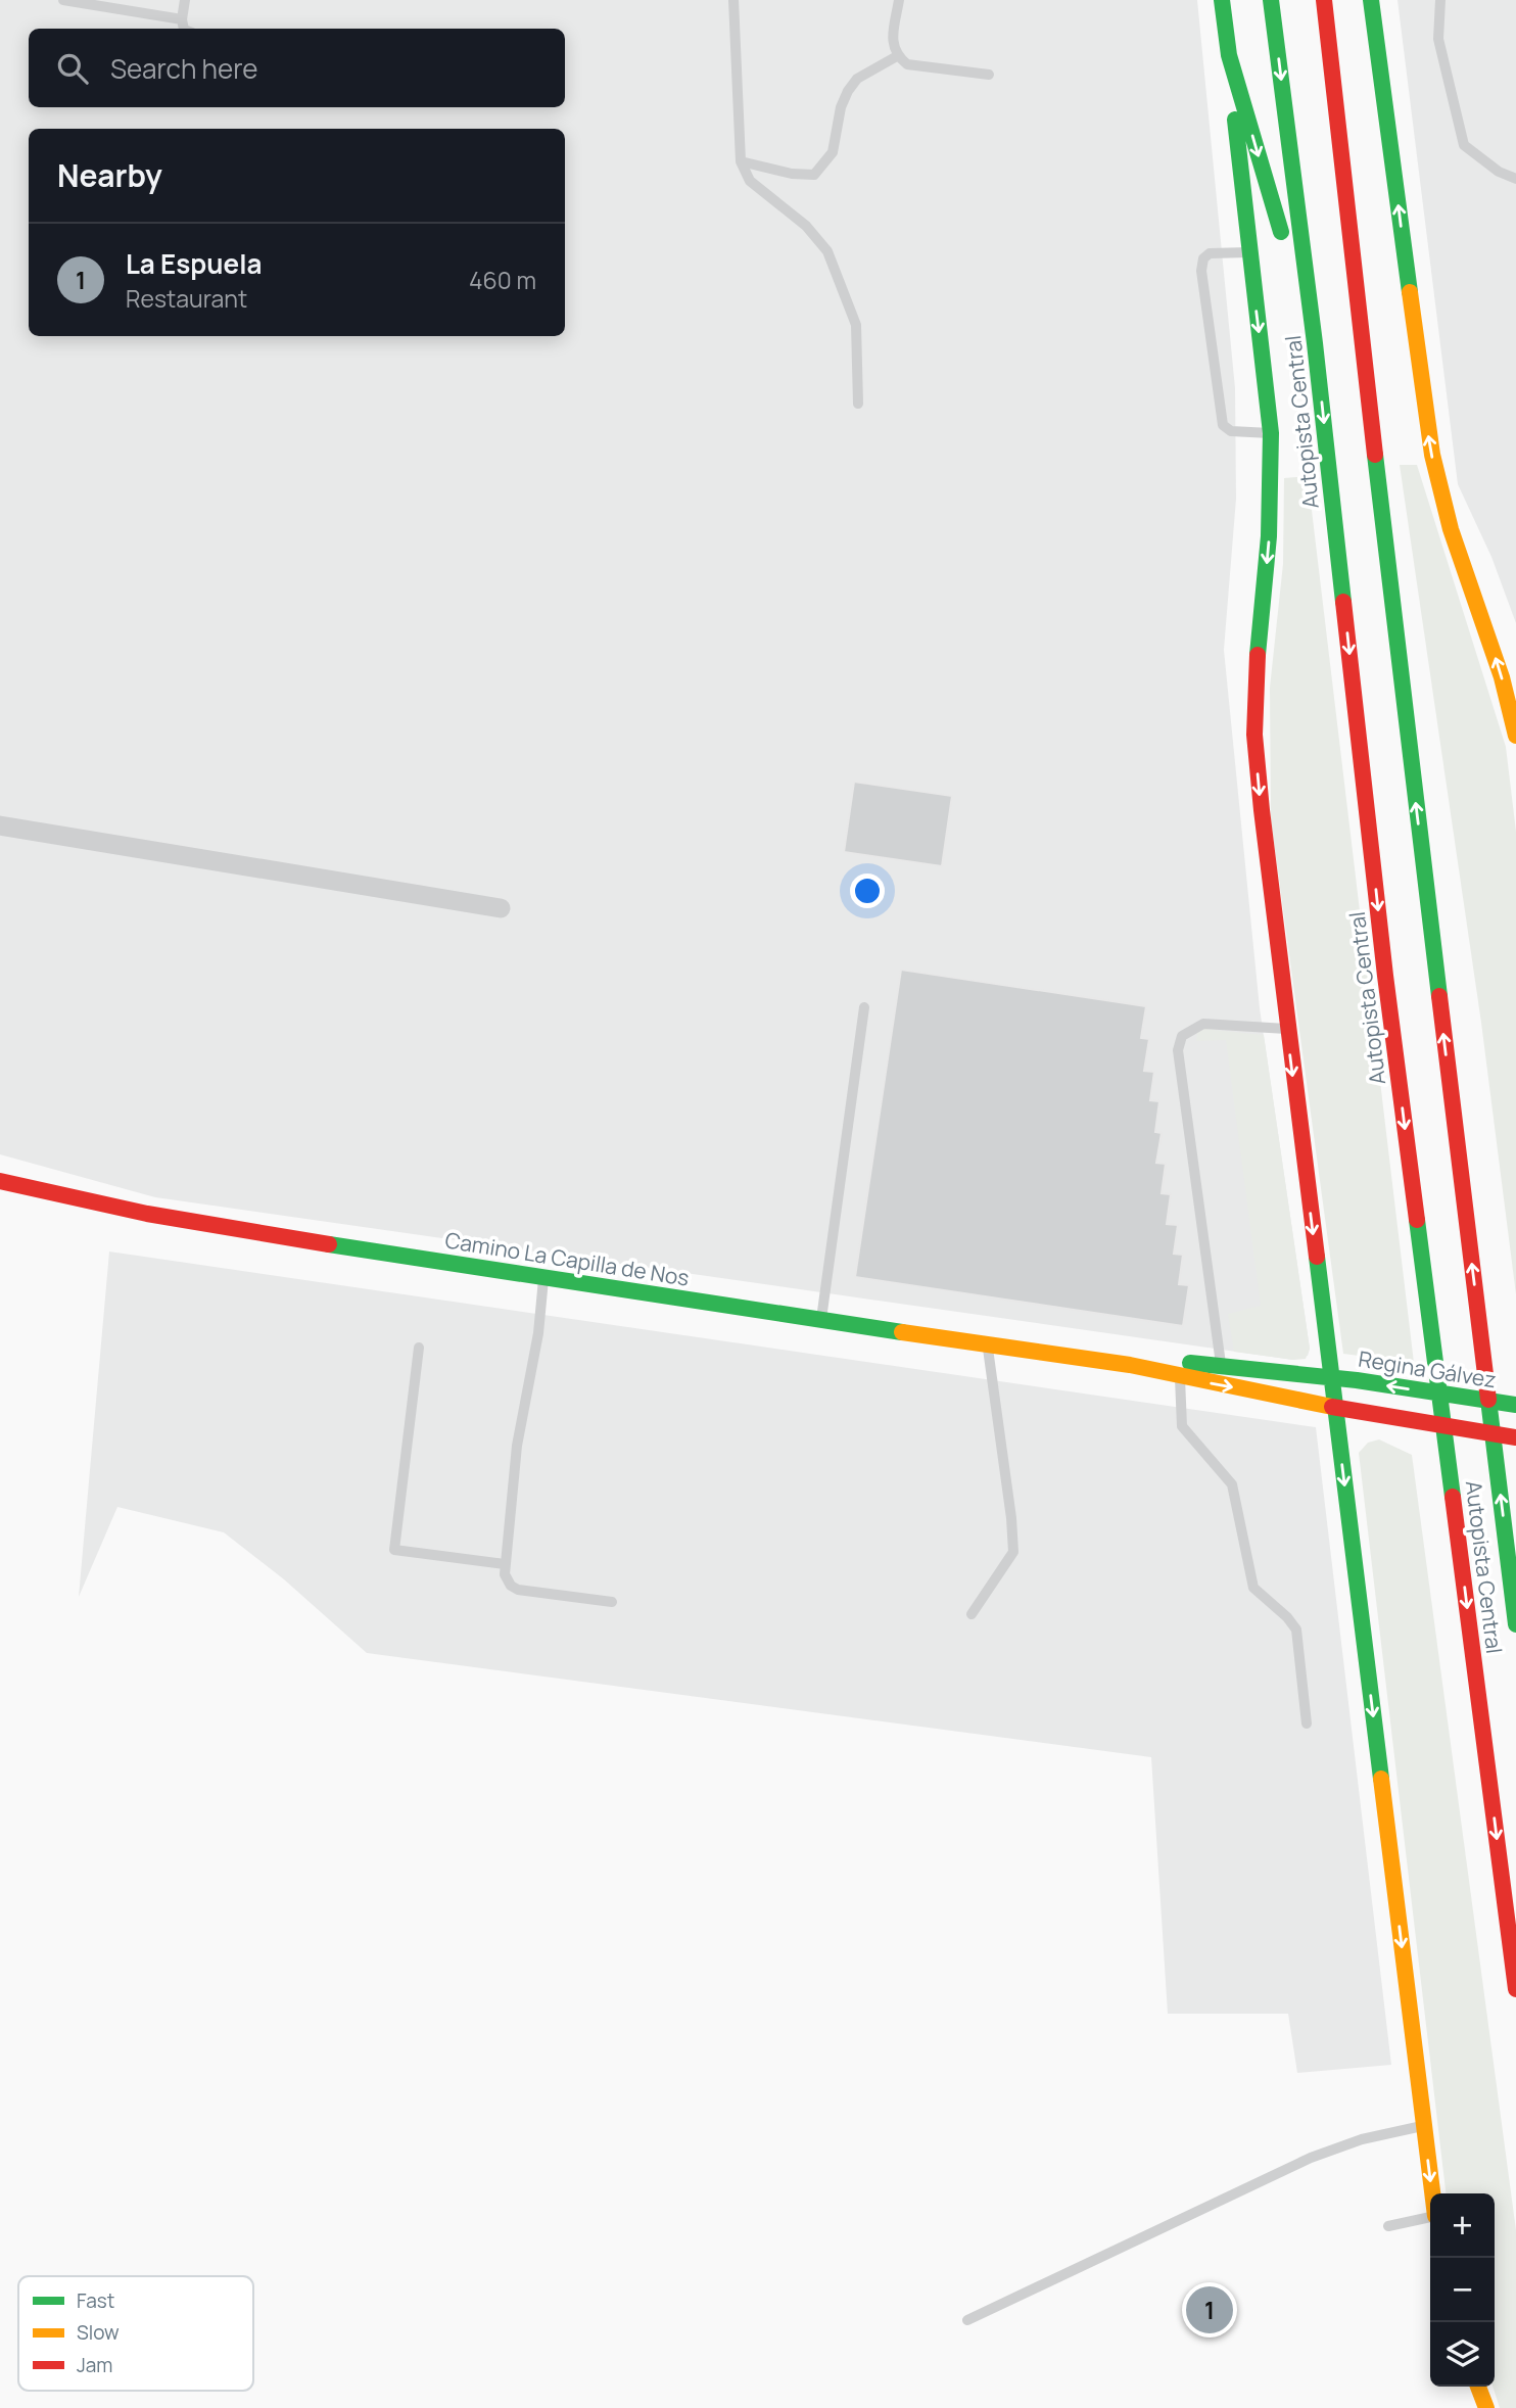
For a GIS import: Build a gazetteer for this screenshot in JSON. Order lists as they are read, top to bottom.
{
  "streets": {
    "main road": ["Autopista Central", "Camino La Capilla de Nos", "Regina Gálvez"]
  },
  "crossings": [
    ["Camino La Capilla de Nos", "Regina Gálvez"]
  ],
  "legend": ["Fast", "Slow", "Jam"],
  "page": {
    "search": "Search here",
    "heading": "Nearby",
    "list": [
      {
        "mark": "1",
        "name": "La Espuela",
        "note": "Restaurant",
        "value": "460 m"
      }
    ],
    "map_buttons": ["+", "−"],
    "pins": "1"
  }
}
